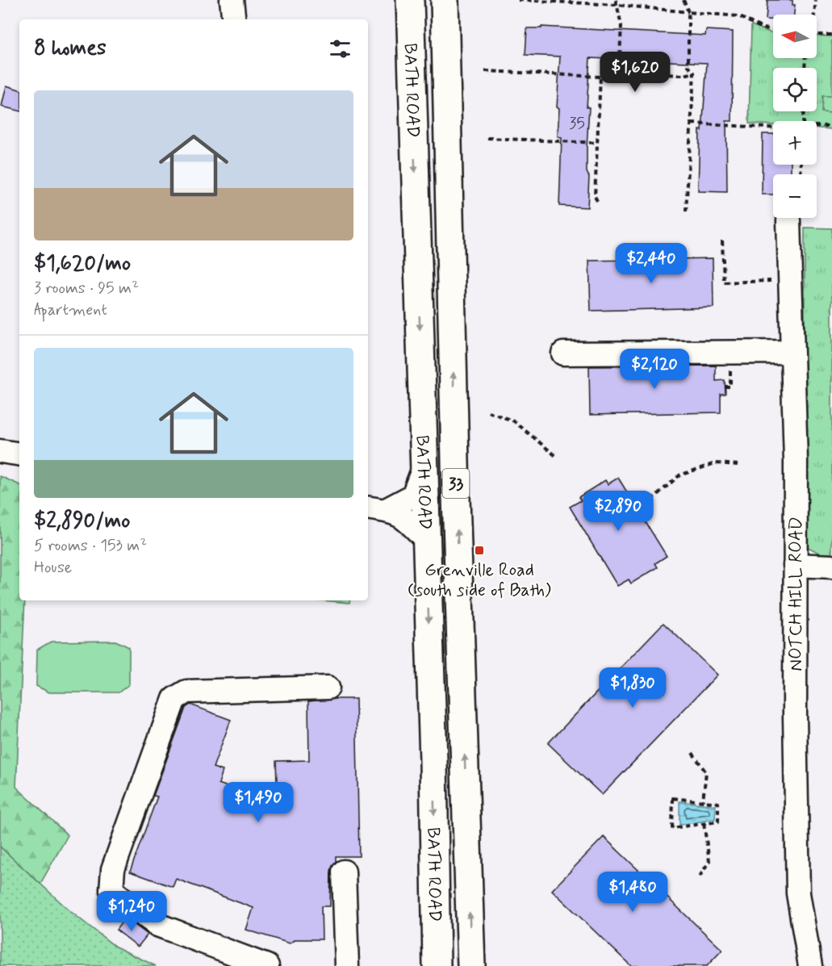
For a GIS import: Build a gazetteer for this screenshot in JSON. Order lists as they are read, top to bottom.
{
  "streets": {
    "main road": ["BATH ROAD", "33"],
    "street": ["NOTCH HILL ROAD"]
  },
  "places": {
    "transit": ["Grenville Road (south side of Bath)"]
  },
  "house_numbers": ["35"],
  "north": "left",
  "page": {
    "map_buttons": ["+", "−"],
    "heading": "8 homes",
    "price": [
      "$1,620",
      "$2,440",
      "$2,120",
      "$2,890",
      "$1,830",
      "$1,490",
      "$1,480",
      "$1,240"
    ],
    "list": [
      {
        "name": "$1,620/mo",
        "note": "3 rooms · 95 m² · Apartment"
      },
      {
        "name": "$2,890/mo",
        "note": "5 rooms · 153 m² · House"
      }
    ]
  }
}
